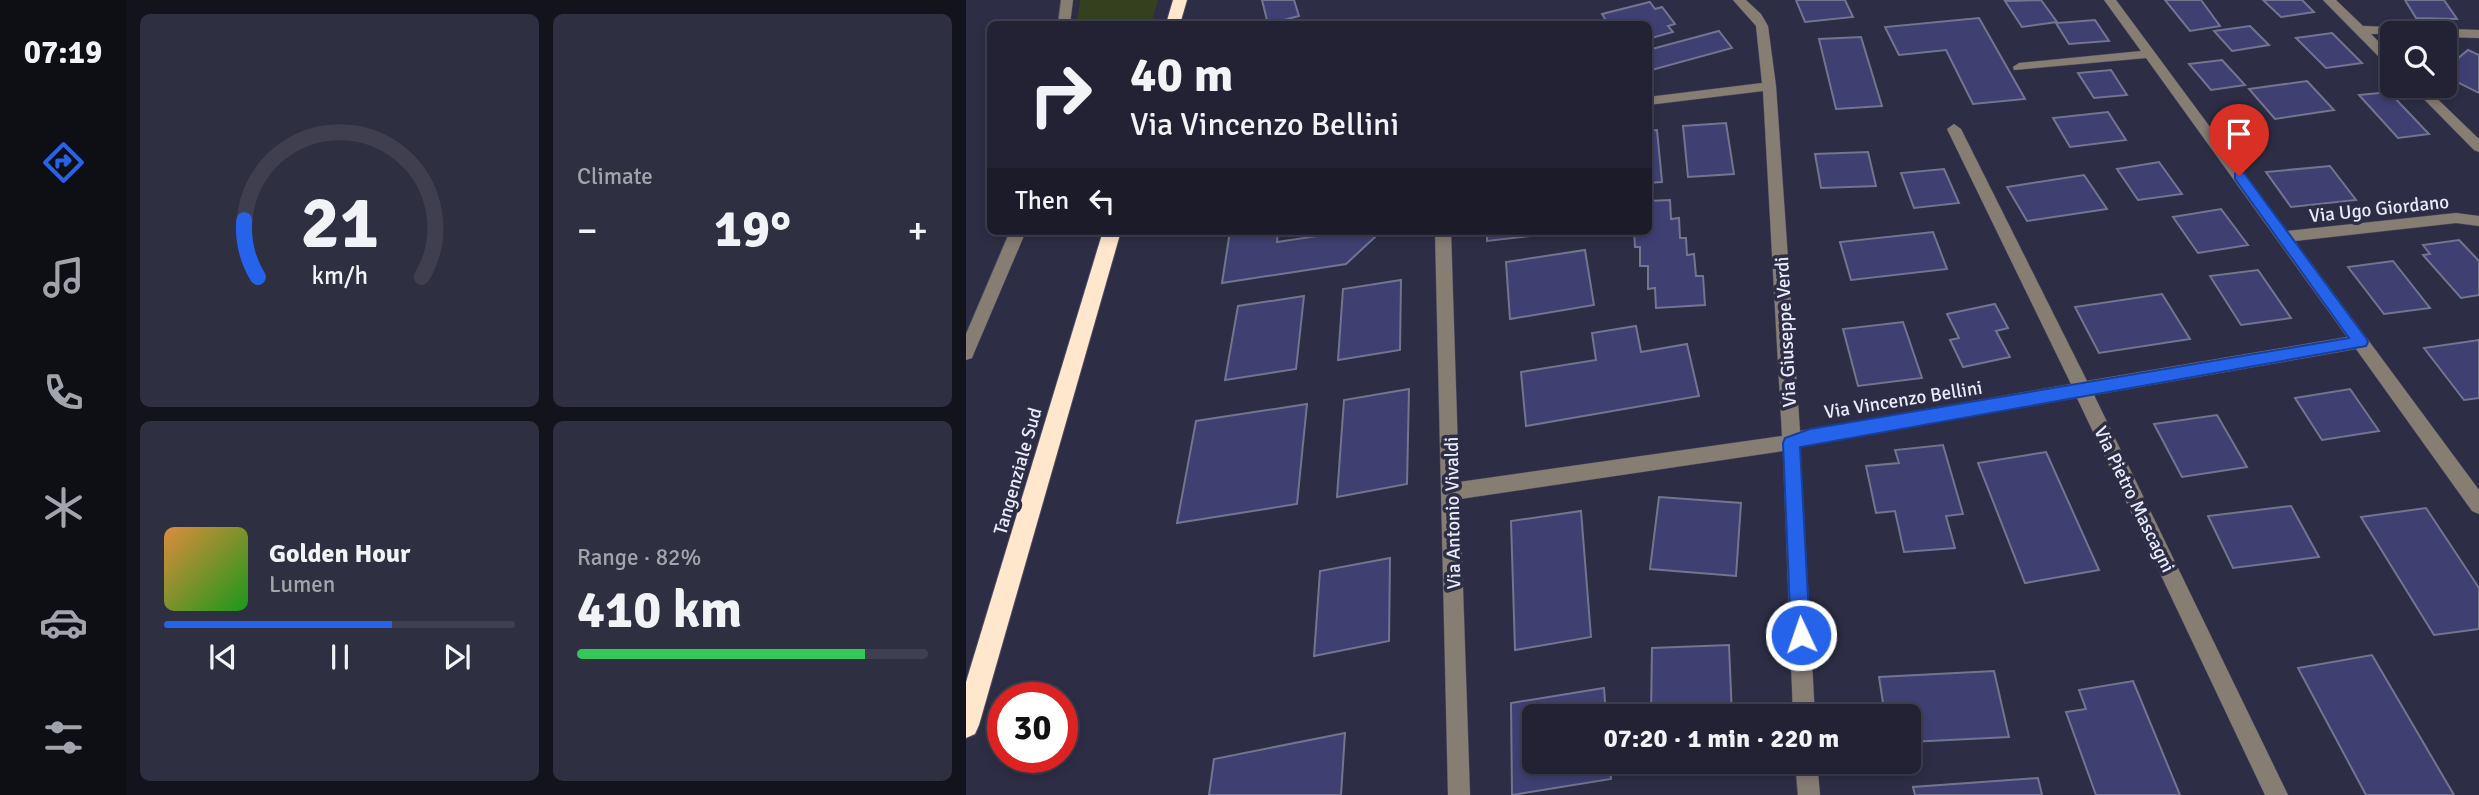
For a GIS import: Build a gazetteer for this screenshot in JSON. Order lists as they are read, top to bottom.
{
  "streets": {
    "highway": ["Tangenziale Sud"],
    "street": [
      "Via Ugo Giordano",
      "Via Giuseppe Verdi",
      "Via Vincenzo Bellini",
      "Via Pietro Mascagni",
      "Via Antonio Vivaldi"
    ]
  },
  "crossings": [
    ["Via Giuseppe Verdi", "Via Vincenzo Bellini"],
    ["Via Vincenzo Bellini", "Via Pietro Mascagni"],
    ["Via Vincenzo Bellini", "Via Antonio Vivaldi"]
  ],
  "page": {
    "tabs": "07:19",
    "tile": [
      "Climate",
      ["Range · 82%", "410 km"]
    ],
    "turn": ["40 m", "Via Vincenzo Bellini"],
    "then": "Then",
    "heat": ["−", "19°", "+"],
    "song": ["Golden Hour", "Lumen"],
    "limit": "30",
    "trip": "07:20 · 1 min · 220 m",
    "gauge": ["21", "km/h"]
  }
}
